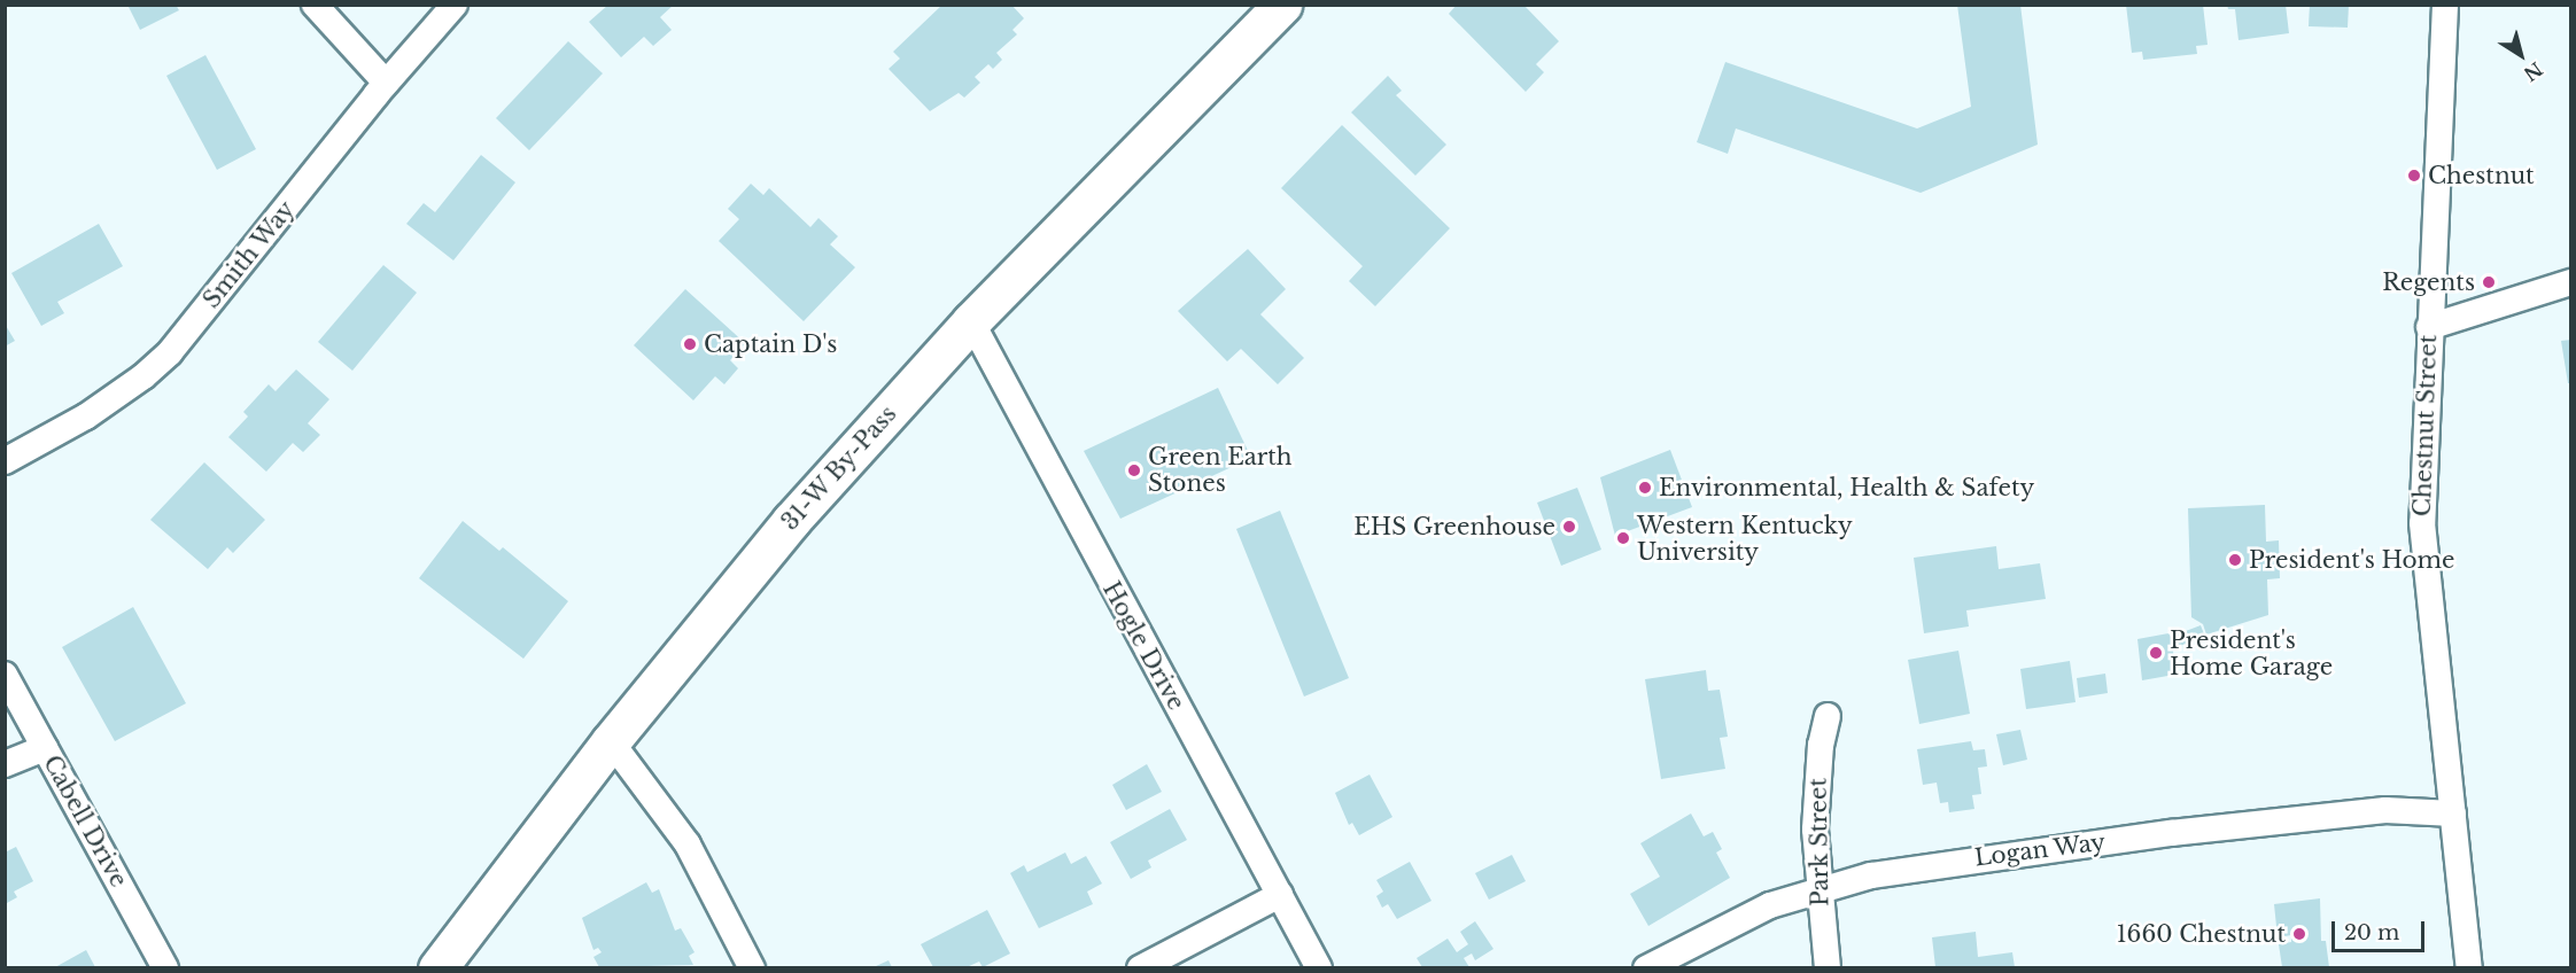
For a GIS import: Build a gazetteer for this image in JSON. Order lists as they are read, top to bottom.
{
  "streets": {
    "main road": ["31-W By-Pass"],
    "street": [
      "Smith Way",
      "Chestnut Street",
      "Hogle Drive",
      "Cabell Drive",
      "Park Street",
      "Logan Way"
    ]
  },
  "crossings": [
    ["Chestnut Street", "Logan Way"],
    ["31-W By-Pass", "Hogle Drive"],
    ["Park Street", "Logan Way"]
  ],
  "places": [
    "Chestnut",
    "Regents",
    "Captain D's",
    "Green Earth Stones",
    "Environmental, Health & Safety",
    "EHS Greenhouse",
    "Western Kentucky University",
    "President's Home",
    "President's Home Garage",
    "1660 Chestnut"
  ],
  "scale_bar": "20 m",
  "north": "bottom right"
}
